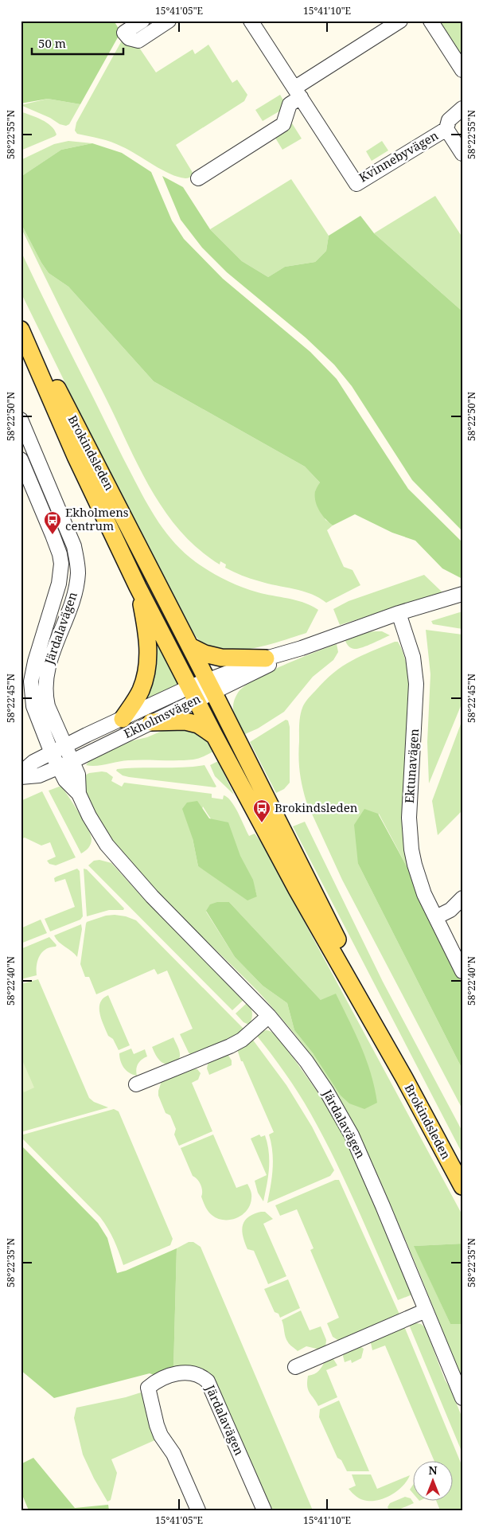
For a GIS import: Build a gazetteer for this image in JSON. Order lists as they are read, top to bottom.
{
  "streets": {
    "main road": ["Brokindsleden"],
    "street": [
      "Kvinnebyvägen",
      "Järdalavägen",
      "Ekholmsvägen",
      "Ektunavägen"
    ]
  },
  "crossings": [
    ["Brokindsleden", "Ekholmsvägen"],
    ["Järdalavägen", "Ekholmsvägen"],
    ["Ekholmsvägen", "Ektunavägen"]
  ],
  "places": {
    "bus stop": ["Ekholmens centrum", "Brokindsleden"]
  },
  "scale_bar": "50 m",
  "north": "top",
  "coordinates": [
    "15°41'05\"E",
    "15°41'10\"E",
    "58°22'55\"N",
    "58°22'50\"N",
    "58°22'45\"N",
    "58°22'40\"N",
    "58°22'35\"N"
  ]
}
